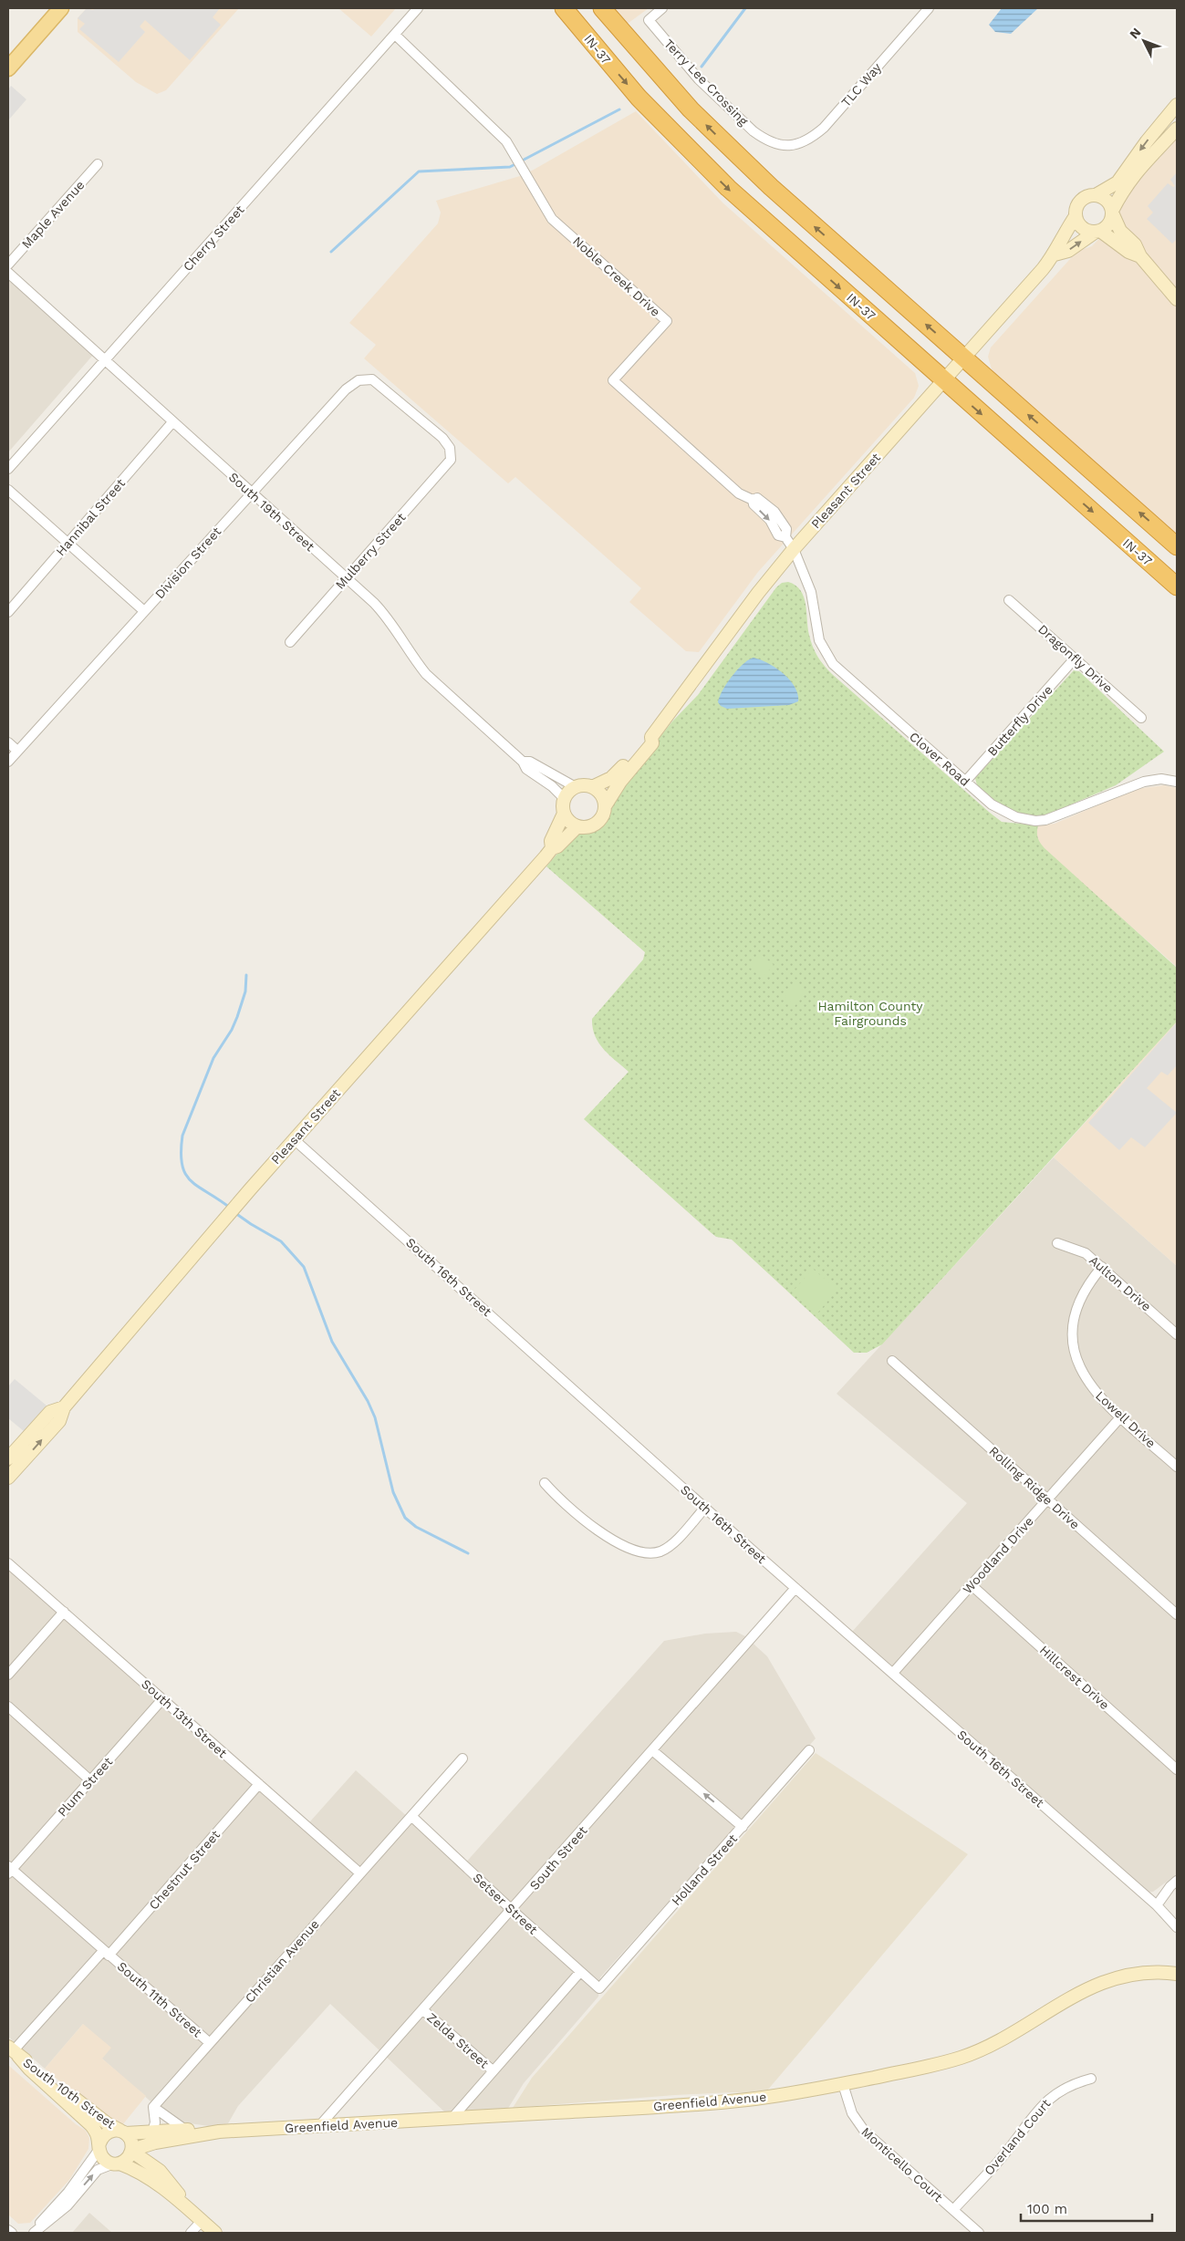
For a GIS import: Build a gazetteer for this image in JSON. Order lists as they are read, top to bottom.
{
  "streets": {
    "highway": ["IN-37"],
    "street": [
      "Terry Lee Crossing",
      "TLC Way",
      "Maple Avenue",
      "Cherry Street",
      "Noble Creek Drive",
      "Pleasant Street",
      "South 19th Street",
      "Hannibal Street",
      "Mulberry Street",
      "Division Street",
      "Dragonfly Drive",
      "Butterfly Drive",
      "Clover Road",
      "South 16th Street",
      "Aulton Drive",
      "Lowell Drive",
      "Rolling Ridge Drive",
      "Woodland Drive",
      "Hillcrest Drive",
      "South 13th Street",
      "Plum Street",
      "South Street",
      "Chestnut Street",
      "Holland Street",
      "Setser Street",
      "Christian Avenue",
      "South 11th Street",
      "Zelda Street",
      "South 10th Street",
      "Greenfield Avenue",
      "Overland Court",
      "Monticello Court"
    ]
  },
  "crossings": [
    ["IN-37", "Pleasant Street"],
    ["Terry Lee Crossing", "TLC Way"],
    ["Cherry Street", "Noble Creek Drive"],
    ["Cherry Street", "South 19th Street"],
    ["Noble Creek Drive", "Pleasant Street"],
    ["Noble Creek Drive", "Clover Road"],
    ["Pleasant Street", "South 19th Street"],
    ["Pleasant Street", "Clover Road"],
    ["Pleasant Street", "South 16th Street"],
    ["South 19th Street", "Hannibal Street"],
    ["South 19th Street", "Mulberry Street"],
    ["South 19th Street", "Division Street"],
    ["Mulberry Street", "Division Street"],
    ["Dragonfly Drive", "Butterfly Drive"],
    ["Butterfly Drive", "Clover Road"],
    ["South 16th Street", "Woodland Drive"],
    ["South 16th Street", "South Street"],
    ["Aulton Drive", "Lowell Drive"],
    ["Lowell Drive", "Woodland Drive"],
    ["Rolling Ridge Drive", "Woodland Drive"],
    ["Woodland Drive", "Hillcrest Drive"],
    ["South 13th Street", "Plum Street"],
    ["South 13th Street", "Chestnut Street"],
    ["South 13th Street", "Christian Avenue"],
    ["Plum Street", "South 11th Street"],
    ["South Street", "Setser Street"],
    ["South Street", "Zelda Street"],
    ["South Street", "Greenfield Avenue"],
    ["Chestnut Street", "South 11th Street"],
    ["Chestnut Street", "South 10th Street"],
    ["Holland Street", "Setser Street"],
    ["Setser Street", "Christian Avenue"],
    ["Christian Avenue", "South 11th Street"],
    ["South 10th Street", "Greenfield Avenue"],
    ["Greenfield Avenue", "Monticello Court"],
    ["Overland Court", "Monticello Court"]
  ],
  "parks": ["Hamilton County Fairgrounds"],
  "scale_bar": "100 m",
  "north": "top left"
}
